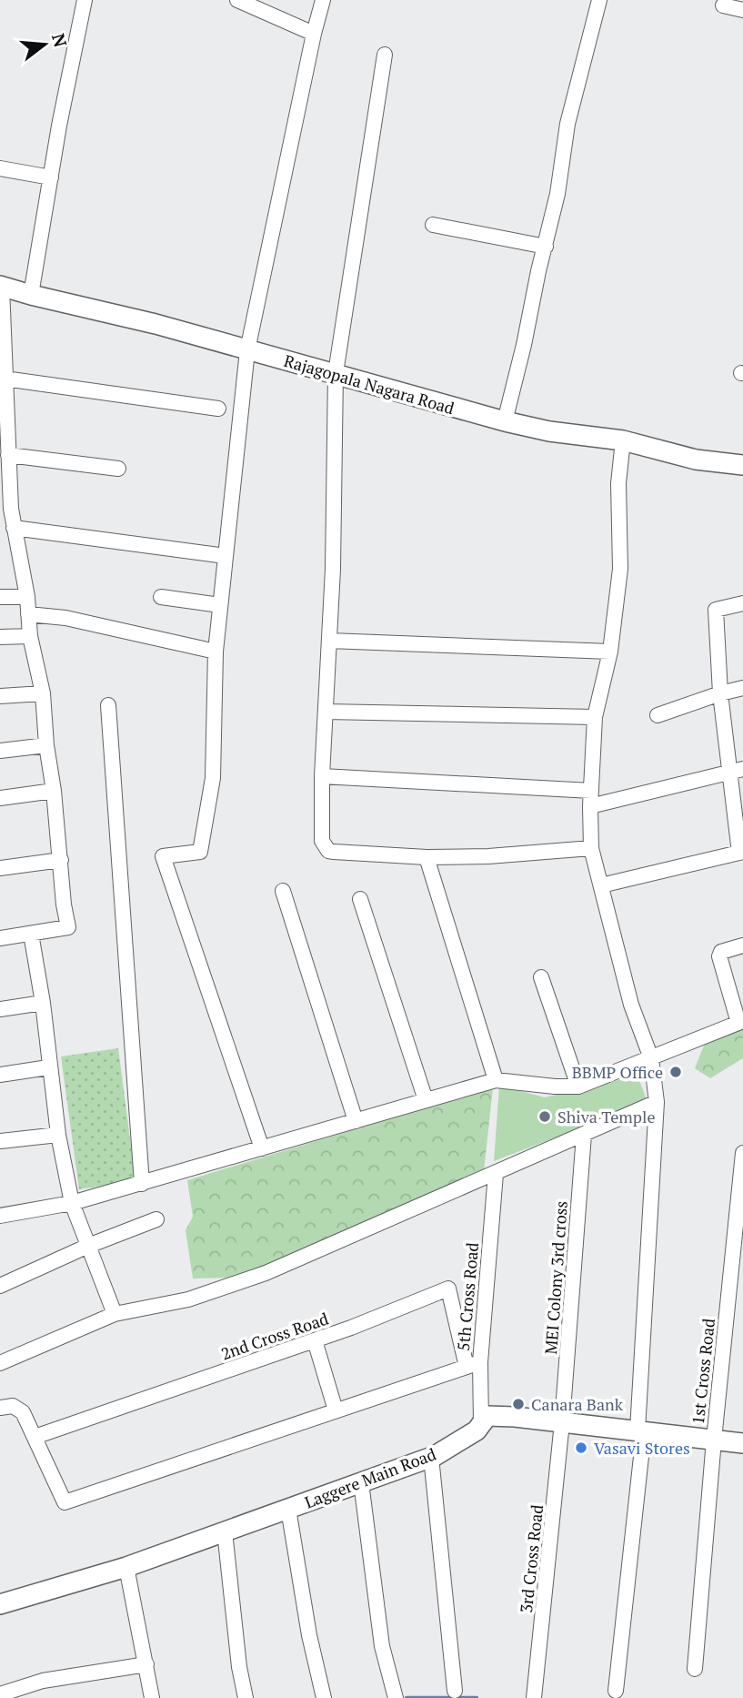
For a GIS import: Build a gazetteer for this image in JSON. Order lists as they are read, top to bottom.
{
  "streets": {
    "street": [
      "Rajagopala Nagara Road",
      "MEI Colony 3rd cross",
      "5th Cross Road",
      "2nd Cross Road",
      "1st Cross Road",
      "Laggere Main Road",
      "3rd Cross Road"
    ]
  },
  "crossings": [
    ["MEI Colony 3rd cross", "Laggere Main Road"],
    ["MEI Colony 3rd cross", "3rd Cross Road"],
    ["5th Cross Road", "2nd Cross Road"],
    ["5th Cross Road", "Laggere Main Road"],
    ["1st Cross Road", "Laggere Main Road"],
    ["Laggere Main Road", "3rd Cross Road"]
  ],
  "places": [
    "BBMP Office",
    "Shiva Temple",
    "Canara Bank",
    "Vasavi Stores"
  ],
  "north": "right"
}
